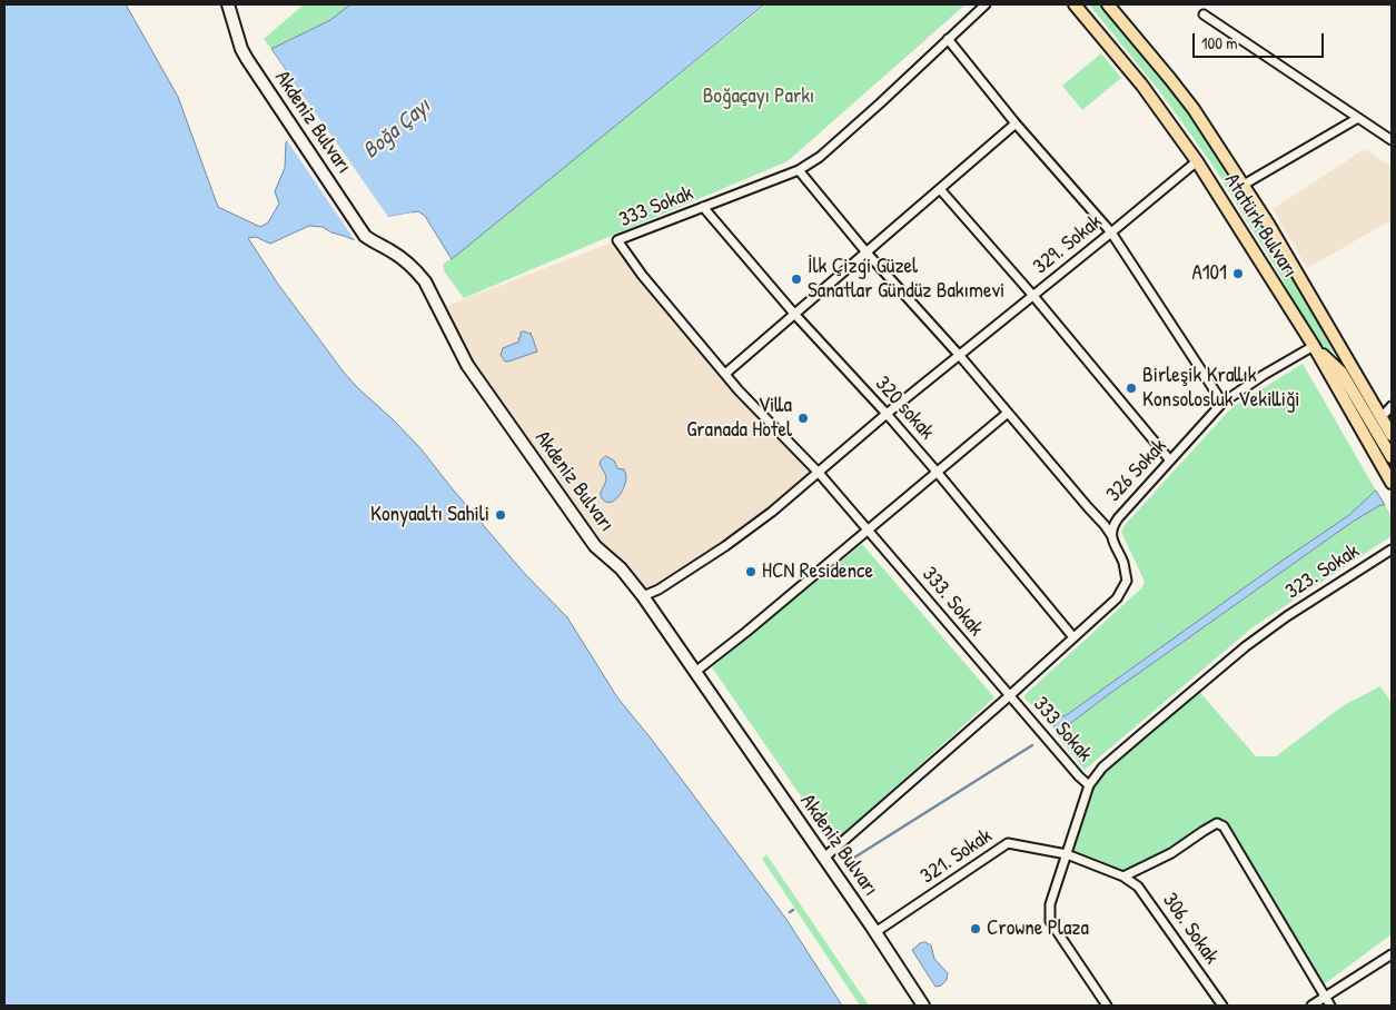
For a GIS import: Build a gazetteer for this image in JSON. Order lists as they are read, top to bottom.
{
  "streets": {
    "main road": ["Akdeniz Bulvarı", "Atatürk Bulvarı"],
    "street": [
      "333 Sokak",
      "329. Sokak",
      "320 sokak",
      "326 Sokak",
      "323. Sokak",
      "333. Sokak",
      "321. Sokak",
      "306. Sokak"
    ]
  },
  "crossings": [
    ["Akdeniz Bulvarı", "329. Sokak"],
    ["Akdeniz Bulvarı", "326 Sokak"],
    ["Akdeniz Bulvarı", "321. Sokak"],
    ["333 Sokak", "329. Sokak"],
    ["333 Sokak", "320 sokak"],
    ["333 Sokak", "326 Sokak"],
    ["333 Sokak", "323. Sokak"],
    ["333 Sokak", "333. Sokak"],
    ["Atatürk Bulvarı", "329. Sokak"],
    ["Atatürk Bulvarı", "326 Sokak"],
    ["329. Sokak", "320 sokak"],
    ["320 sokak", "326 Sokak"],
    ["326 Sokak", "333. Sokak"],
    ["321. Sokak", "306. Sokak"]
  ],
  "water": ["Boğa Çayı"],
  "parks": ["Boğaçayı Parkı"],
  "places": [
    "A101",
    "İlk Çizgi Güzel Sanatlar Gündüz Bakımevi",
    "Birleşik Krallık Konsolosluk Vekilliği",
    "Villa Granada Hotel",
    "Konyaaltı Sahili",
    "HCN Residence",
    "Crowne Plaza"
  ],
  "scale_bar": "100 m"
}
